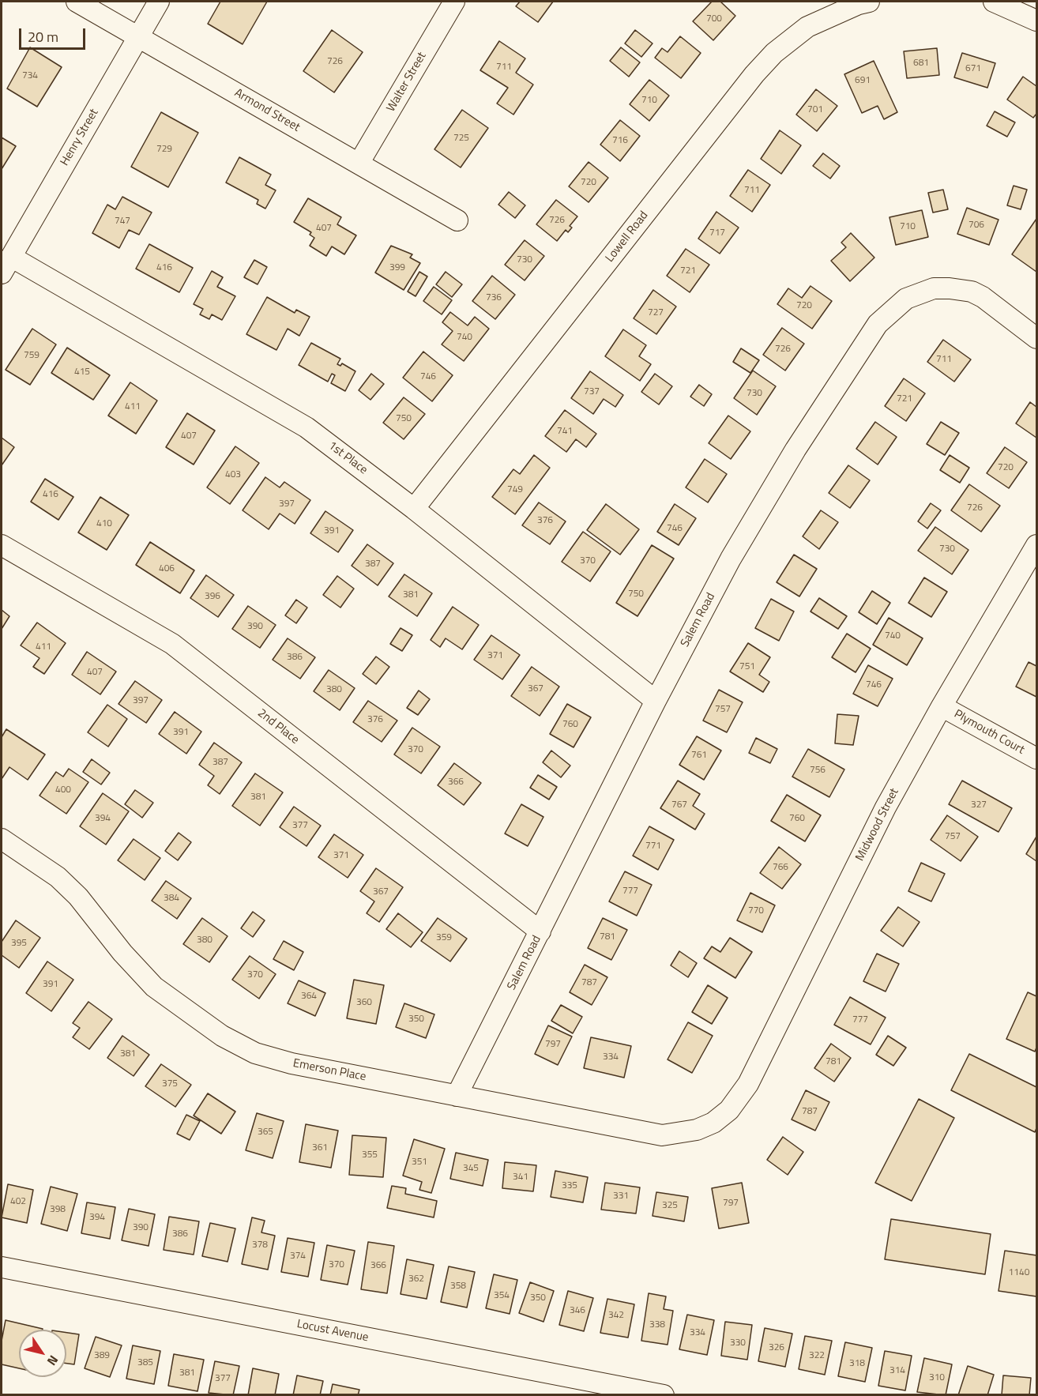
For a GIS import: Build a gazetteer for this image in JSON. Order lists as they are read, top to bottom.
{
  "streets": {
    "street": [
      "Walter Street",
      "Armond Street",
      "Henry Street",
      "Lowell Road",
      "1st Place",
      "Salem Road",
      "2nd Place",
      "Plymouth Court",
      "Midwood Street",
      "Emerson Place",
      "Locust Avenue"
    ]
  },
  "crossings": [
    ["Walter Street", "Armond Street"],
    ["Armond Street", "Henry Street"],
    ["Henry Street", "1st Place"],
    ["Lowell Road", "1st Place"],
    ["1st Place", "Salem Road"],
    ["Salem Road", "2nd Place"],
    ["Salem Road", "Emerson Place"],
    ["Plymouth Court", "Midwood Street"],
    ["Midwood Street", "Emerson Place"]
  ],
  "house_numbers": [
    "700",
    "726",
    "681",
    "711",
    "671",
    "734",
    "691",
    "710",
    "701",
    "725",
    "716",
    "729",
    "720",
    "711",
    "726",
    "747",
    "706",
    "710",
    "407",
    "717",
    "730",
    "416",
    "399",
    "721",
    "736",
    "720",
    "727",
    "740",
    "726",
    "759",
    "711",
    "415",
    "746",
    "737",
    "730",
    "721",
    "411",
    "750",
    "741",
    "407",
    "720",
    "403",
    "749",
    "416",
    "397",
    "726",
    "376",
    "410",
    "746",
    "391",
    "730",
    "370",
    "387",
    "406",
    "750",
    "381",
    "396",
    "390",
    "740",
    "411",
    "371",
    "386",
    "751",
    "407",
    "746",
    "367",
    "380",
    "397",
    "757",
    "376",
    "760",
    "391",
    "370",
    "761",
    "387",
    "756",
    "366",
    "400",
    "381",
    "767",
    "327",
    "394",
    "760",
    "377",
    "757",
    "771",
    "371",
    "766",
    "777",
    "367",
    "384",
    "770",
    "781",
    "359",
    "380",
    "395",
    "370",
    "787",
    "391",
    "364",
    "360",
    "350",
    "777",
    "797",
    "381",
    "334",
    "781",
    "375",
    "787",
    "365",
    "361",
    "355",
    "351",
    "345",
    "341",
    "335",
    "331",
    "402",
    "797",
    "325",
    "398",
    "394",
    "390",
    "386",
    "378",
    "374",
    "370",
    "366",
    "1140",
    "362",
    "358",
    "354",
    "350",
    "346",
    "342",
    "338",
    "334",
    "330",
    "326",
    "389",
    "322",
    "385",
    "318",
    "314",
    "381",
    "310",
    "377"
  ],
  "scale_bar": "20 m",
  "north": "bottom right"
}
